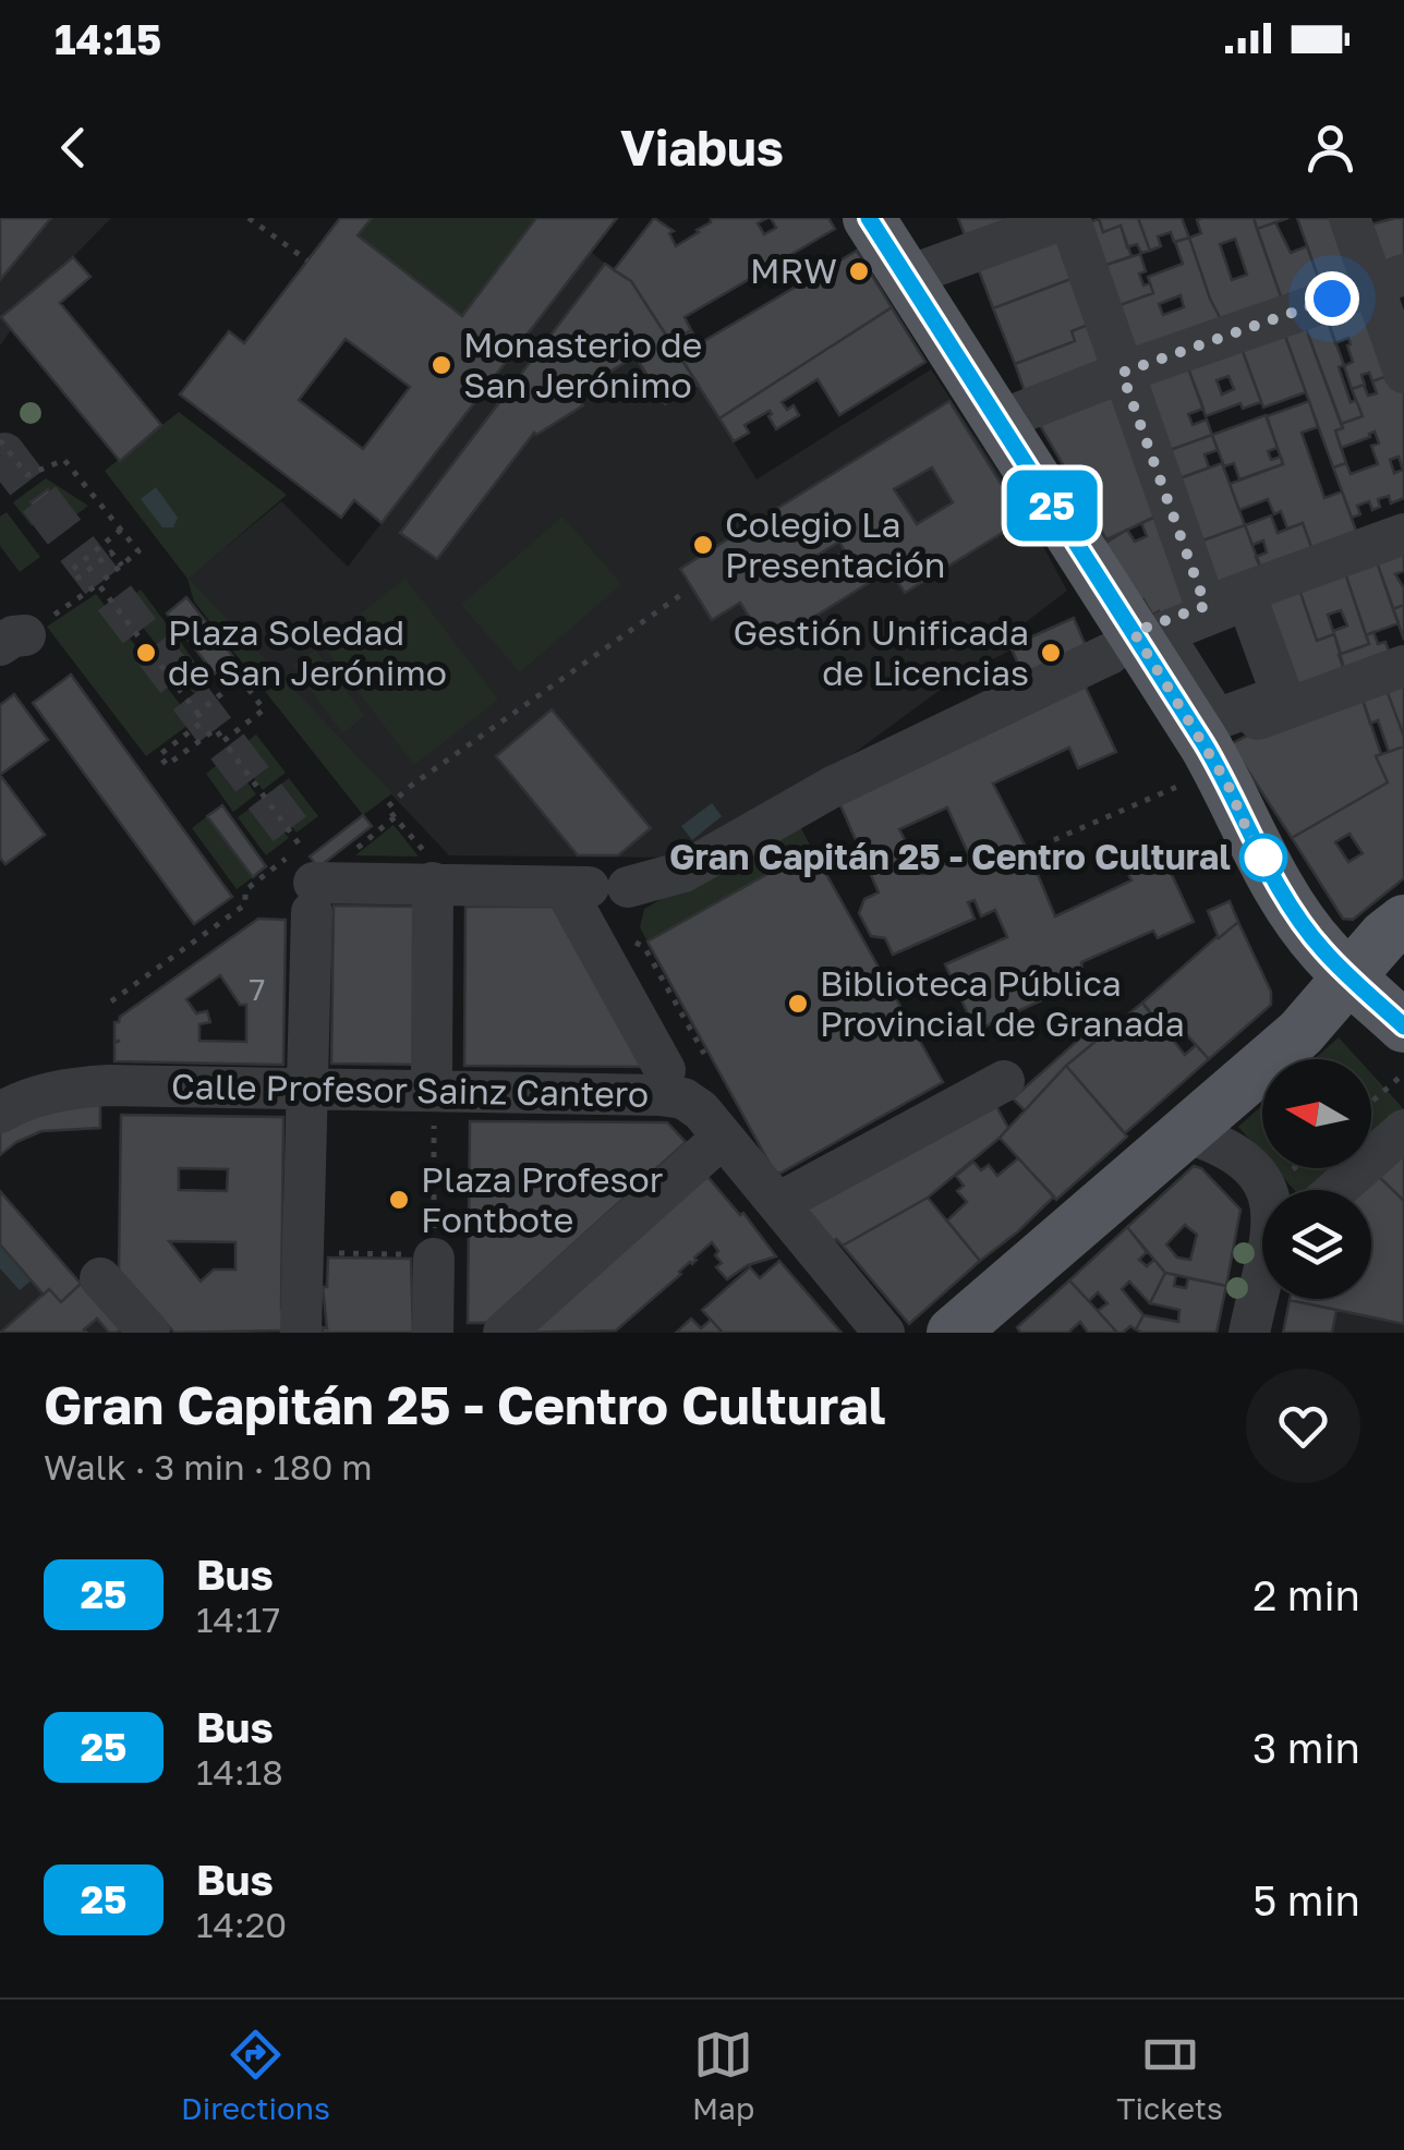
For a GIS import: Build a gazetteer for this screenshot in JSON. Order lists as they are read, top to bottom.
{
  "streets": {
    "street": ["Calle Profesor Sainz Cantero"]
  },
  "places": [
    "MRW",
    "Monasterio de San Jerónimo",
    "Colegio La Presentación",
    "Plaza Soledad de San Jerónimo",
    "Gestión Unificada de Licencias",
    "Gran Capitán 25 - Centro Cultural",
    "Biblioteca Pública Provincial de Granada",
    "Plaza Profesor Fontbote"
  ],
  "lines": ["bus line 25"],
  "house_numbers": ["7"],
  "north": "left",
  "page": {
    "status": "14:15",
    "header": "Viabus",
    "on_map": "25",
    "heading": ["Gran Capitán 25 - Centro Cultural", "Walk · 3 min · 180 m"],
    "list": [
      {
        "mark": "25",
        "name": "Bus",
        "note": "14:17",
        "value": "2 min"
      },
      {
        "mark": "25",
        "name": "Bus",
        "note": "14:18",
        "value": "3 min"
      },
      {
        "mark": "25",
        "name": "Bus",
        "note": "14:20",
        "value": "5 min"
      }
    ],
    "tabs": ["Directions", "Map", "Tickets"]
  }
}
